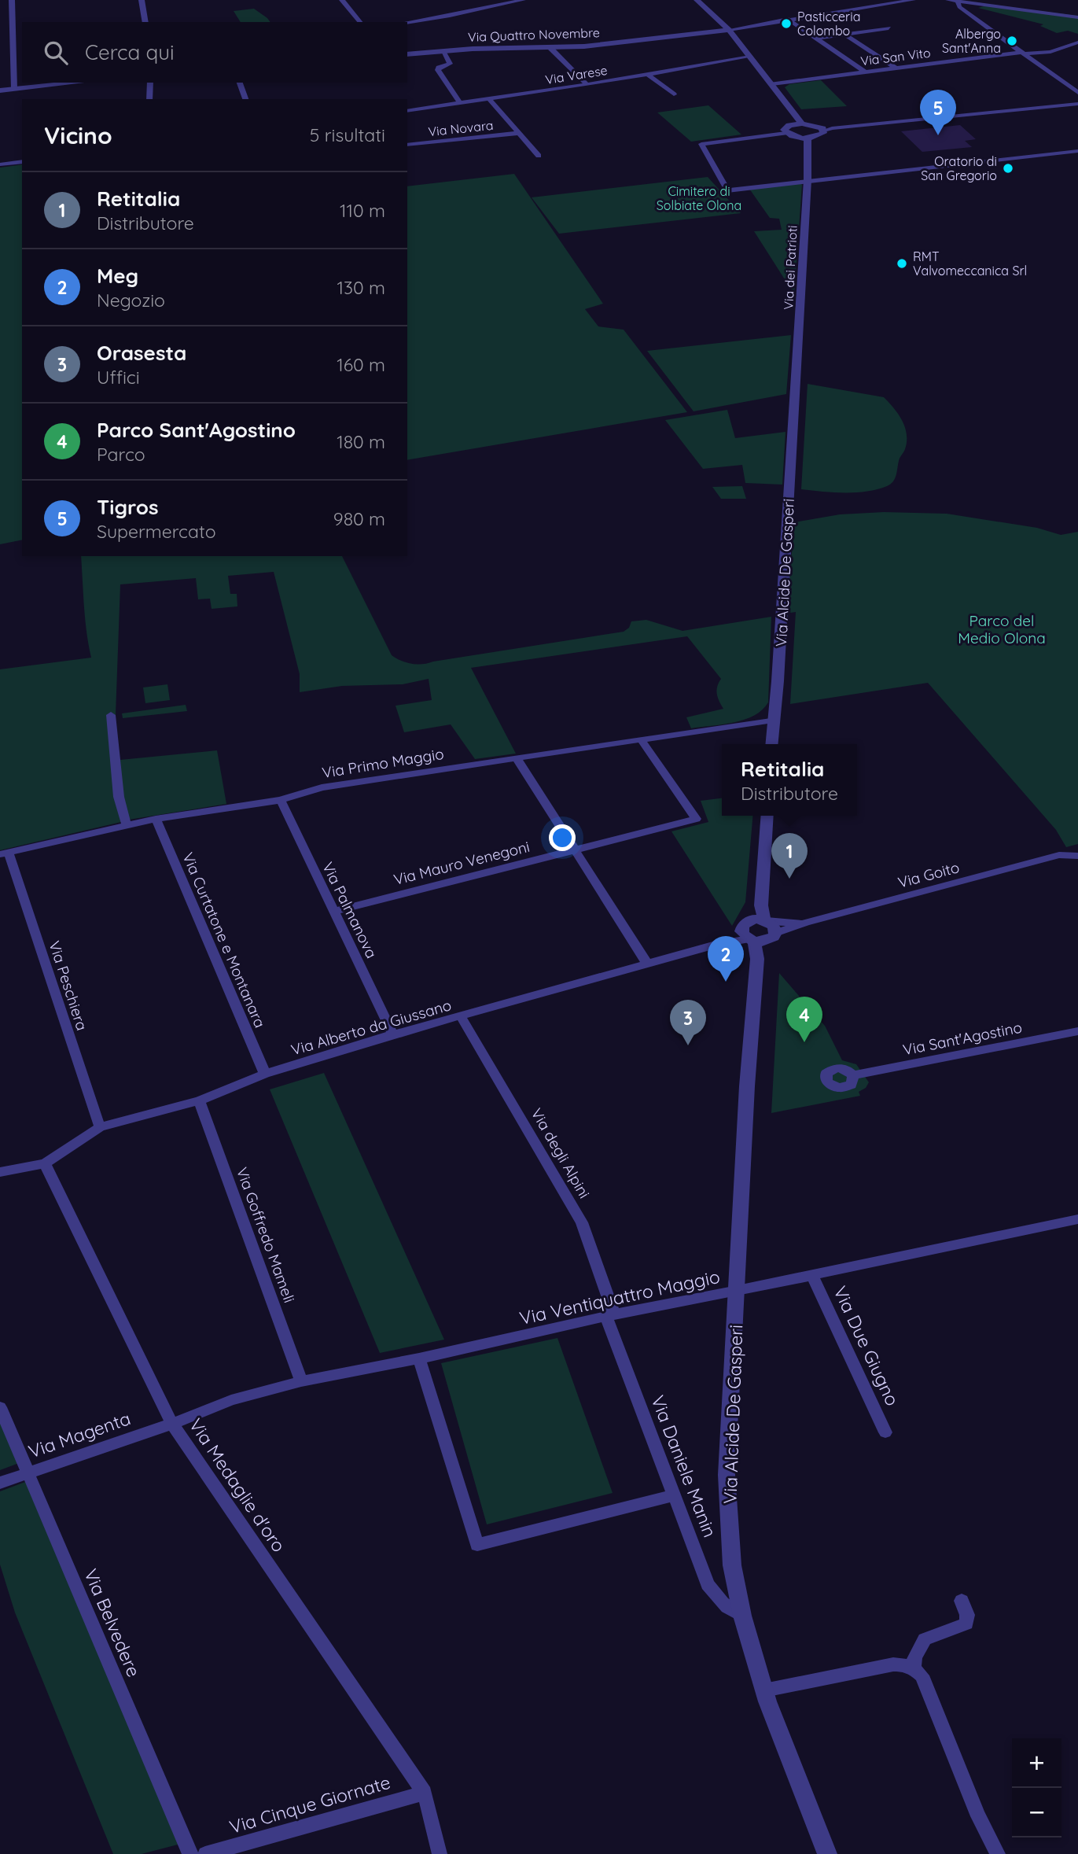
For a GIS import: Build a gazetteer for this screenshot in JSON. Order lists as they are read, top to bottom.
{
  "streets": {
    "street": [
      "Via Quattro Novembre",
      "Via San Vito",
      "Via Varese",
      "Via Novara",
      "Via dei Patrioti",
      "Via Alcide De Gasperi",
      "Via Primo Maggio",
      "Via Mauro Venegoni",
      "Via Goito",
      "Via Palmanova",
      "Via Curtatone e Montanara",
      "Via Peschiera",
      "Via Alberto da Giussano",
      "Via Sant'Agostino",
      "Via degli Alpini",
      "Via Goffredo Mameli",
      "Via Ventiquattro Maggio",
      "Via Due Giugno",
      "Via Magenta",
      "Via Daniele Manin",
      "Via Medaglie d'oro",
      "Via Belvedere",
      "Via Cinque Giornate"
    ]
  },
  "crossings": [
    ["Via dei Patrioti", "Via Alcide De Gasperi"],
    ["Via Alcide De Gasperi", "Via Primo Maggio"],
    ["Via Alcide De Gasperi", "Via Goito"],
    ["Via Alcide De Gasperi", "Via Alberto da Giussano"],
    ["Via Alcide De Gasperi", "Via Ventiquattro Maggio"],
    ["Via Alcide De Gasperi", "Via Daniele Manin"],
    ["Via Primo Maggio", "Via Mauro Venegoni"],
    ["Via Primo Maggio", "Via Palmanova"],
    ["Via Primo Maggio", "Via Curtatone e Montanara"],
    ["Via Primo Maggio", "Via Peschiera"],
    ["Via Mauro Venegoni", "Via Palmanova"],
    ["Via Goito", "Via Alberto da Giussano"],
    ["Via Palmanova", "Via Alberto da Giussano"],
    ["Via Curtatone e Montanara", "Via Alberto da Giussano"],
    ["Via Peschiera", "Via Alberto da Giussano"],
    ["Via Alberto da Giussano", "Via degli Alpini"],
    ["Via Alberto da Giussano", "Via Goffredo Mameli"],
    ["Via Alberto da Giussano", "Via Medaglie d'oro"],
    ["Via degli Alpini", "Via Ventiquattro Maggio"],
    ["Via degli Alpini", "Via Daniele Manin"],
    ["Via Goffredo Mameli", "Via Ventiquattro Maggio"],
    ["Via Ventiquattro Maggio", "Via Due Giugno"],
    ["Via Ventiquattro Maggio", "Via Magenta"],
    ["Via Ventiquattro Maggio", "Via Daniele Manin"],
    ["Via Ventiquattro Maggio", "Via Medaglie d'oro"],
    ["Via Magenta", "Via Medaglie d'oro"],
    ["Via Magenta", "Via Belvedere"],
    ["Via Medaglie d'oro", "Via Cinque Giornate"]
  ],
  "parks": ["Cimitero di Solbiate Olona", "Parco del Medio Olona"],
  "places": [
    "Pasticceria Colombo",
    "Albergo Sant'Anna",
    "Oratorio di San Gregorio",
    "RMT Valvomeccanica Srl"
  ],
  "page": {
    "search": "Cerca qui",
    "pins": [
      "5",
      "1",
      "2",
      "4",
      "3"
    ],
    "heading": ["Vicino", "5 risultati"],
    "list": [
      {
        "mark": "1",
        "name": "Retitalia",
        "note": "Distributore",
        "value": "110 m"
      },
      {
        "mark": "2",
        "name": "Meg",
        "note": "Negozio",
        "value": "130 m"
      },
      {
        "mark": "3",
        "name": "Orasesta",
        "note": "Uffici",
        "value": "160 m"
      },
      {
        "mark": "4",
        "name": "Parco Sant'Agostino",
        "note": "Parco",
        "value": "180 m"
      },
      {
        "mark": "5",
        "name": "Tigros",
        "note": "Supermercato",
        "value": "980 m"
      }
    ],
    "popup": ["Retitalia", "Distributore"],
    "map_buttons": ["+", "−"]
  }
}
